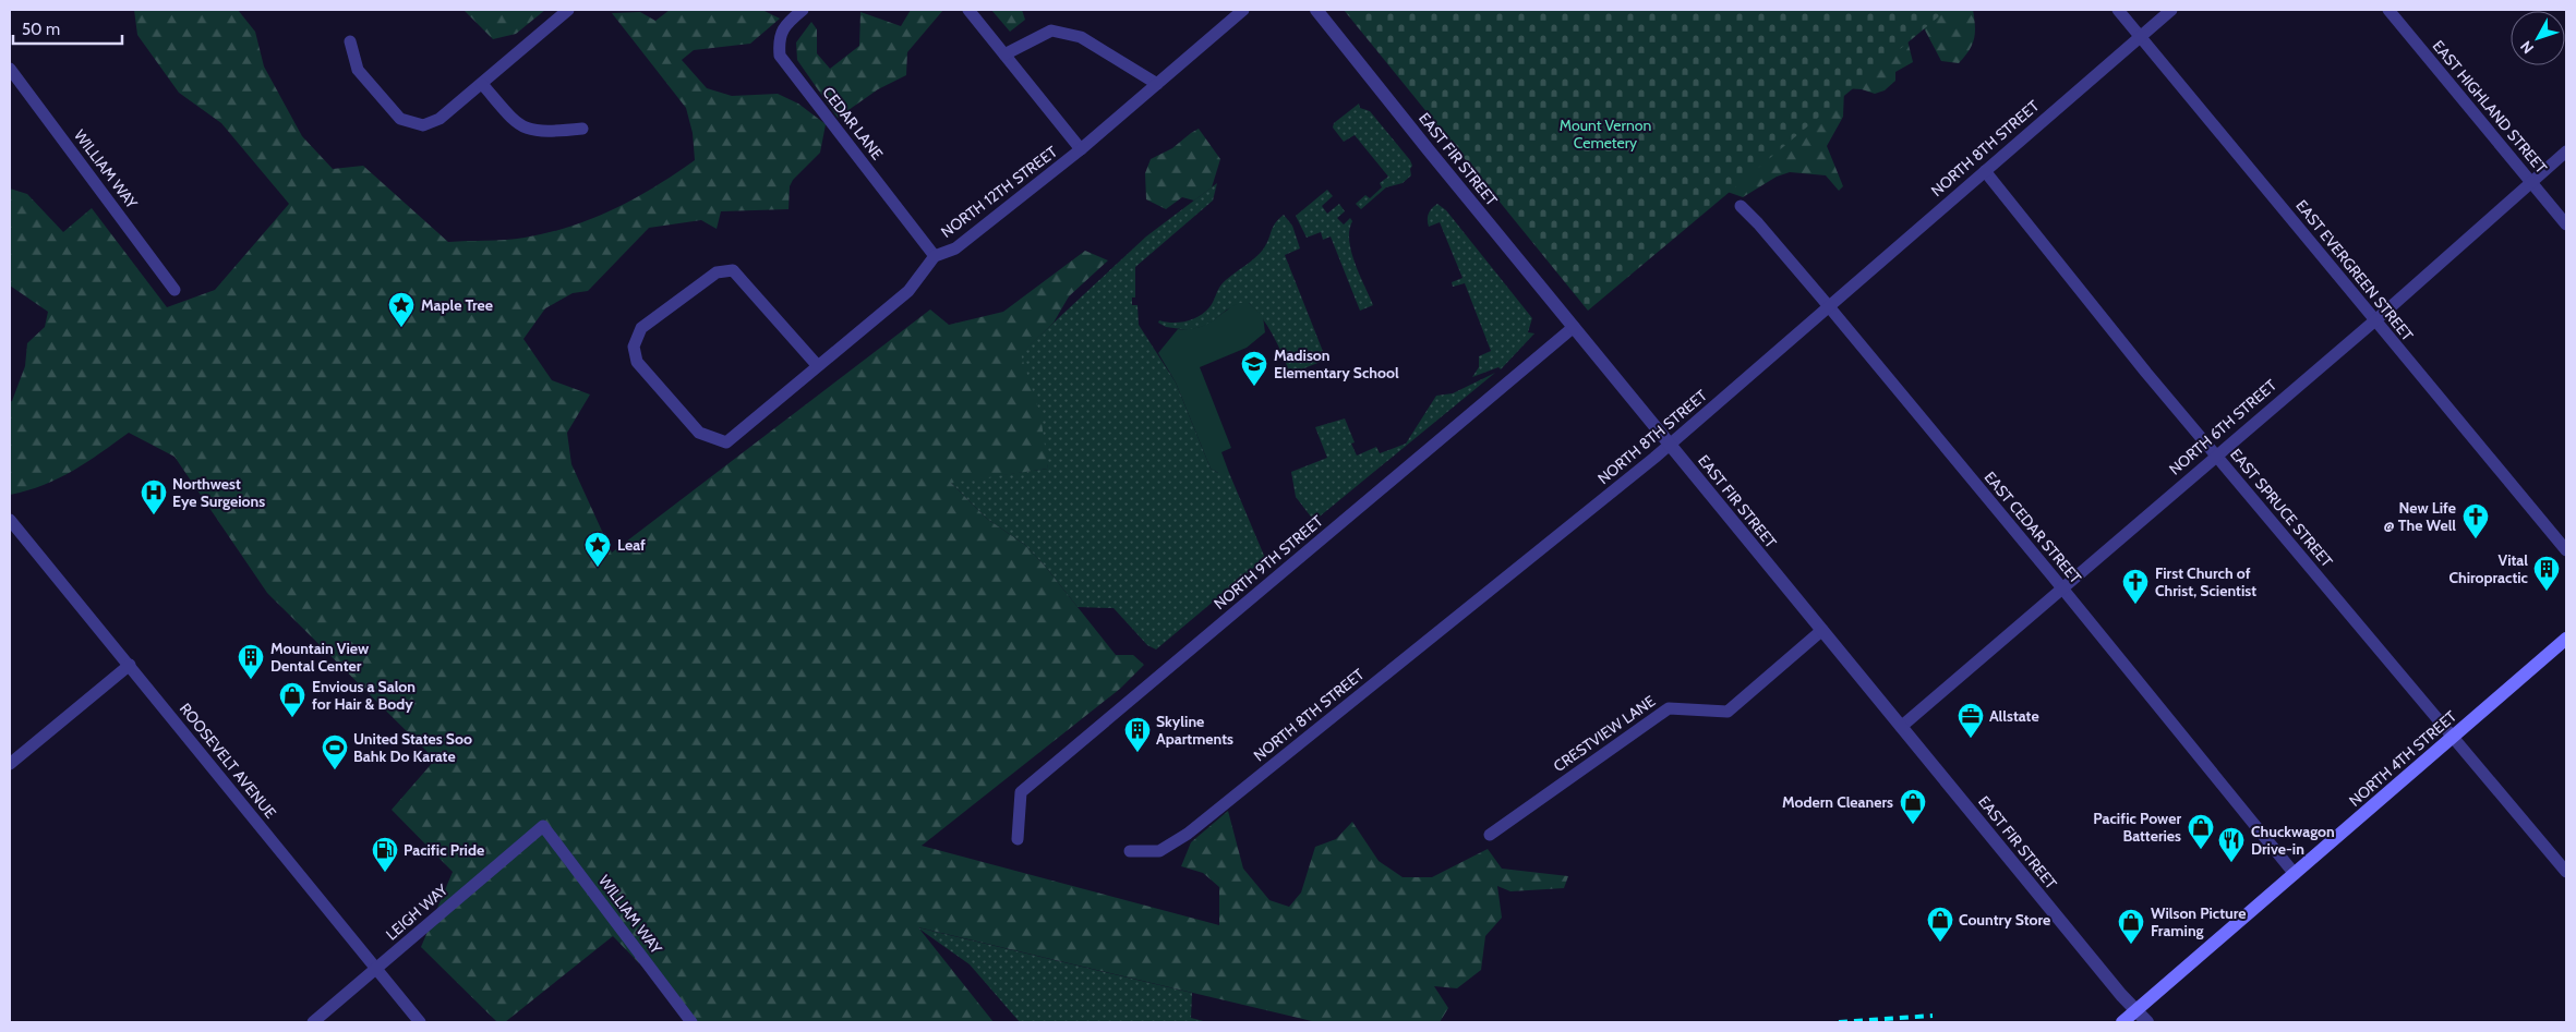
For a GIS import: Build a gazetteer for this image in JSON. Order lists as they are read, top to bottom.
{
  "streets": {
    "main road": ["NORTH 4TH STREET"],
    "street": [
      "EAST HIGHLAND STREET",
      "CEDAR LANE",
      "NORTH 8TH STREET",
      "EAST FIR STREET",
      "WILLIAM WAY",
      "NORTH 12TH STREET",
      "EAST EVERGREEN STREET",
      "NORTH 6TH STREET",
      "EAST SPRUCE STREET",
      "EAST CEDAR STREET",
      "NORTH 9TH STREET",
      "CRESTVIEW LANE",
      "ROOSEVELT AVENUE",
      "LEIGH WAY"
    ]
  },
  "crossings": [
    ["EAST HIGHLAND STREET", "NORTH 6TH STREET"],
    ["CEDAR LANE", "NORTH 12TH STREET"],
    ["NORTH 8TH STREET", "EAST FIR STREET"],
    ["NORTH 8TH STREET", "EAST EVERGREEN STREET"],
    ["NORTH 8TH STREET", "EAST SPRUCE STREET"],
    ["NORTH 8TH STREET", "EAST CEDAR STREET"],
    ["EAST FIR STREET", "NORTH 6TH STREET"],
    ["EAST FIR STREET", "NORTH 9TH STREET"],
    ["EAST FIR STREET", "CRESTVIEW LANE"],
    ["EAST FIR STREET", "NORTH 4TH STREET"],
    ["WILLIAM WAY", "LEIGH WAY"],
    ["EAST EVERGREEN STREET", "NORTH 6TH STREET"],
    ["NORTH 6TH STREET", "EAST SPRUCE STREET"],
    ["NORTH 6TH STREET", "EAST CEDAR STREET"],
    ["EAST SPRUCE STREET", "NORTH 4TH STREET"],
    ["EAST CEDAR STREET", "NORTH 4TH STREET"],
    ["ROOSEVELT AVENUE", "LEIGH WAY"]
  ],
  "parks": ["Mount Vernon Cemetery"],
  "places": {
    "place": ["Maple Tree", "Leaf"],
    "school or university": ["Madison Elementary School"],
    "hospital": ["Northwest Eye Surgeions"],
    "church": ["New Life @ The Well", "First Church of Christ, Scientist"],
    "building": ["Vital Chiropractic", "Mountain View Dental Center", "Skyline Apartments"],
    "shop": [
      "Envious a Salon for Hair & Body",
      "Modern Cleaners",
      "Pacific Power Batteries",
      "Country Store",
      "Wilson Picture Framing"
    ],
    "office": ["Allstate"],
    "sports": ["United States Soo Bahk Do Karate"],
    "restaurant": ["Chuckwagon Drive-in"],
    "fuel station": ["Pacific Pride"]
  },
  "scale_bar": "50 m",
  "north": "bottom left"
}
